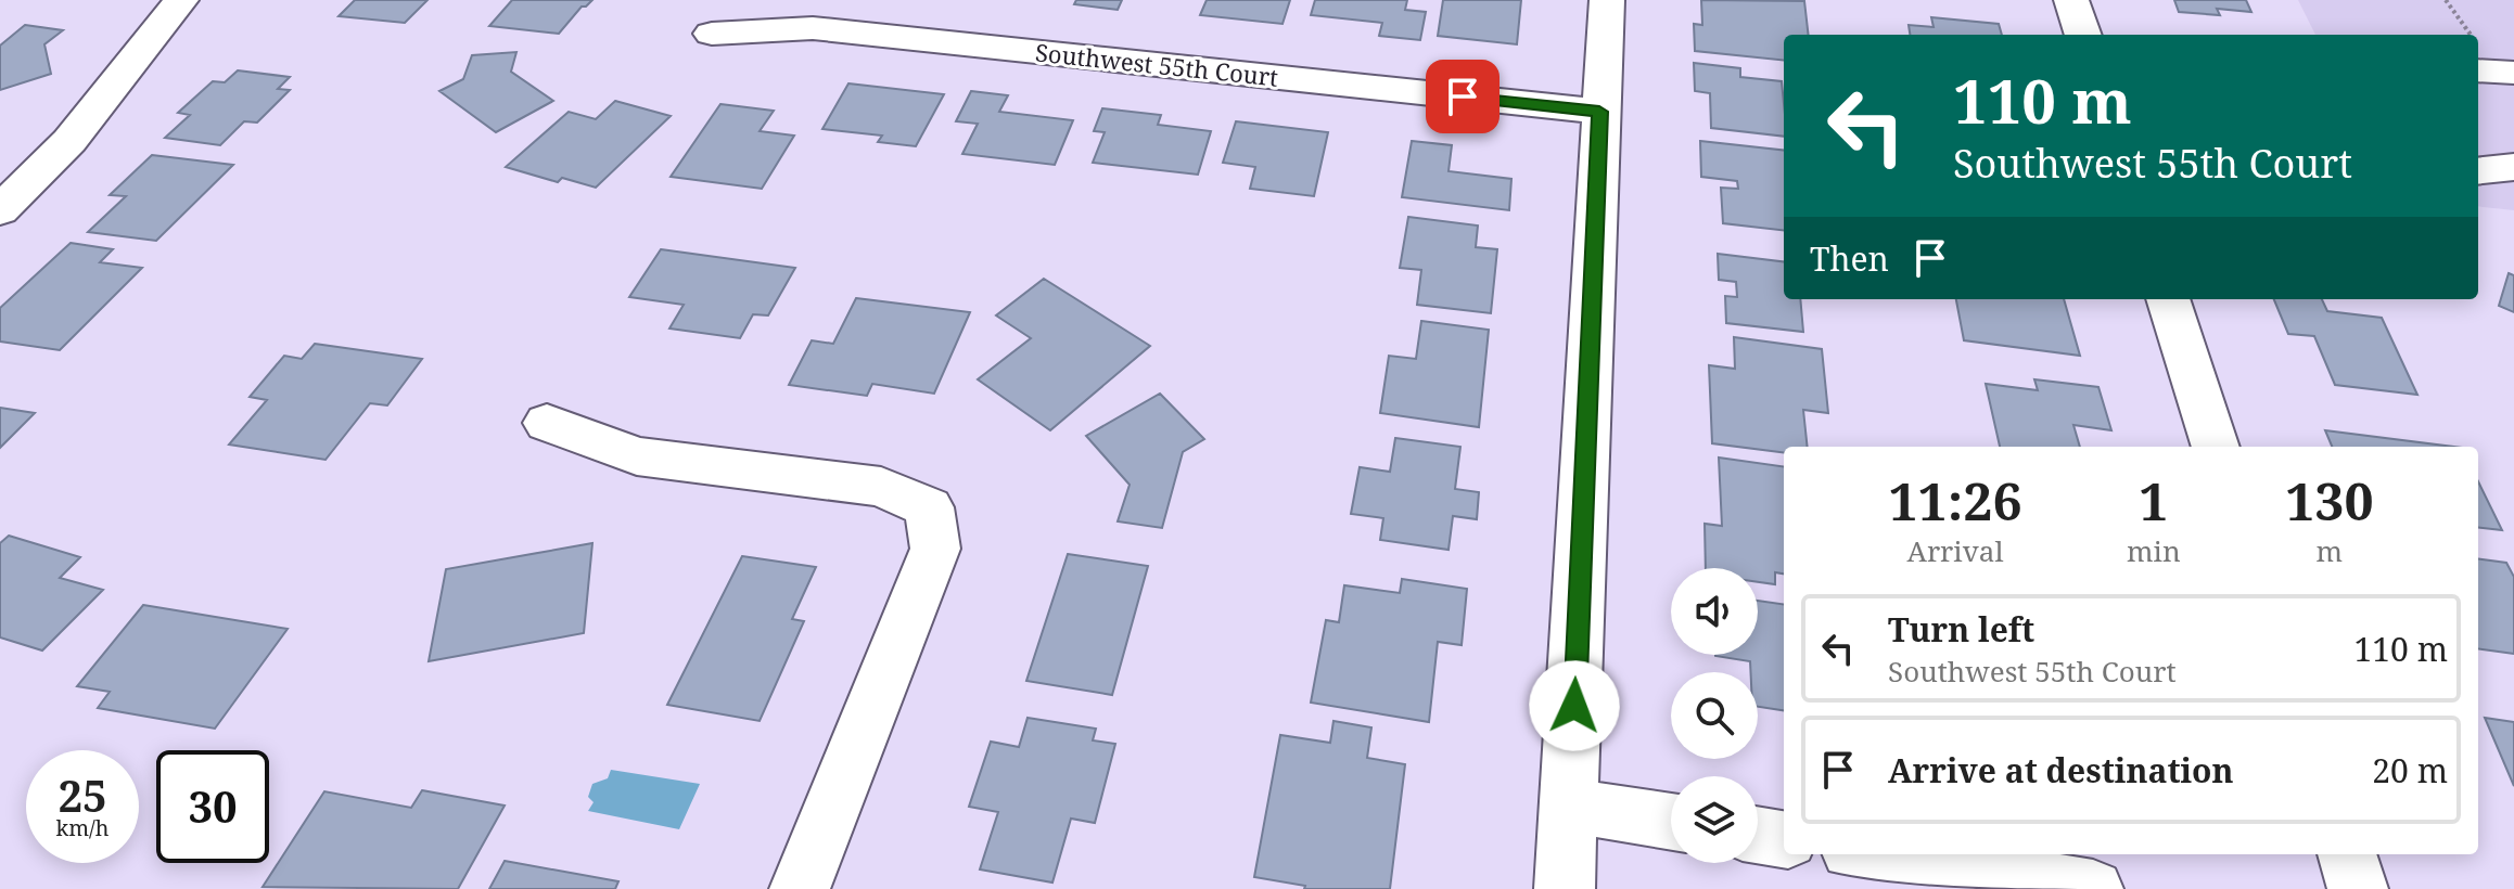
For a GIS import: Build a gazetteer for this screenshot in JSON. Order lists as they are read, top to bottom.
{
  "streets": {
    "street": ["Southwest 55th Court"]
  },
  "page": {
    "turn": ["110 m", "Southwest 55th Court"],
    "then": "Then",
    "eta": [
      "11:26",
      "Arrival",
      "1",
      "min",
      "130",
      "m"
    ],
    "list": [
      {
        "name": "Turn left",
        "note": "Southwest 55th Court",
        "value": "110 m"
      },
      {
        "name": "Arrive at destination",
        "value": "20 m"
      }
    ],
    "speed": "25 km/h",
    "limit": "30"
  }
}
